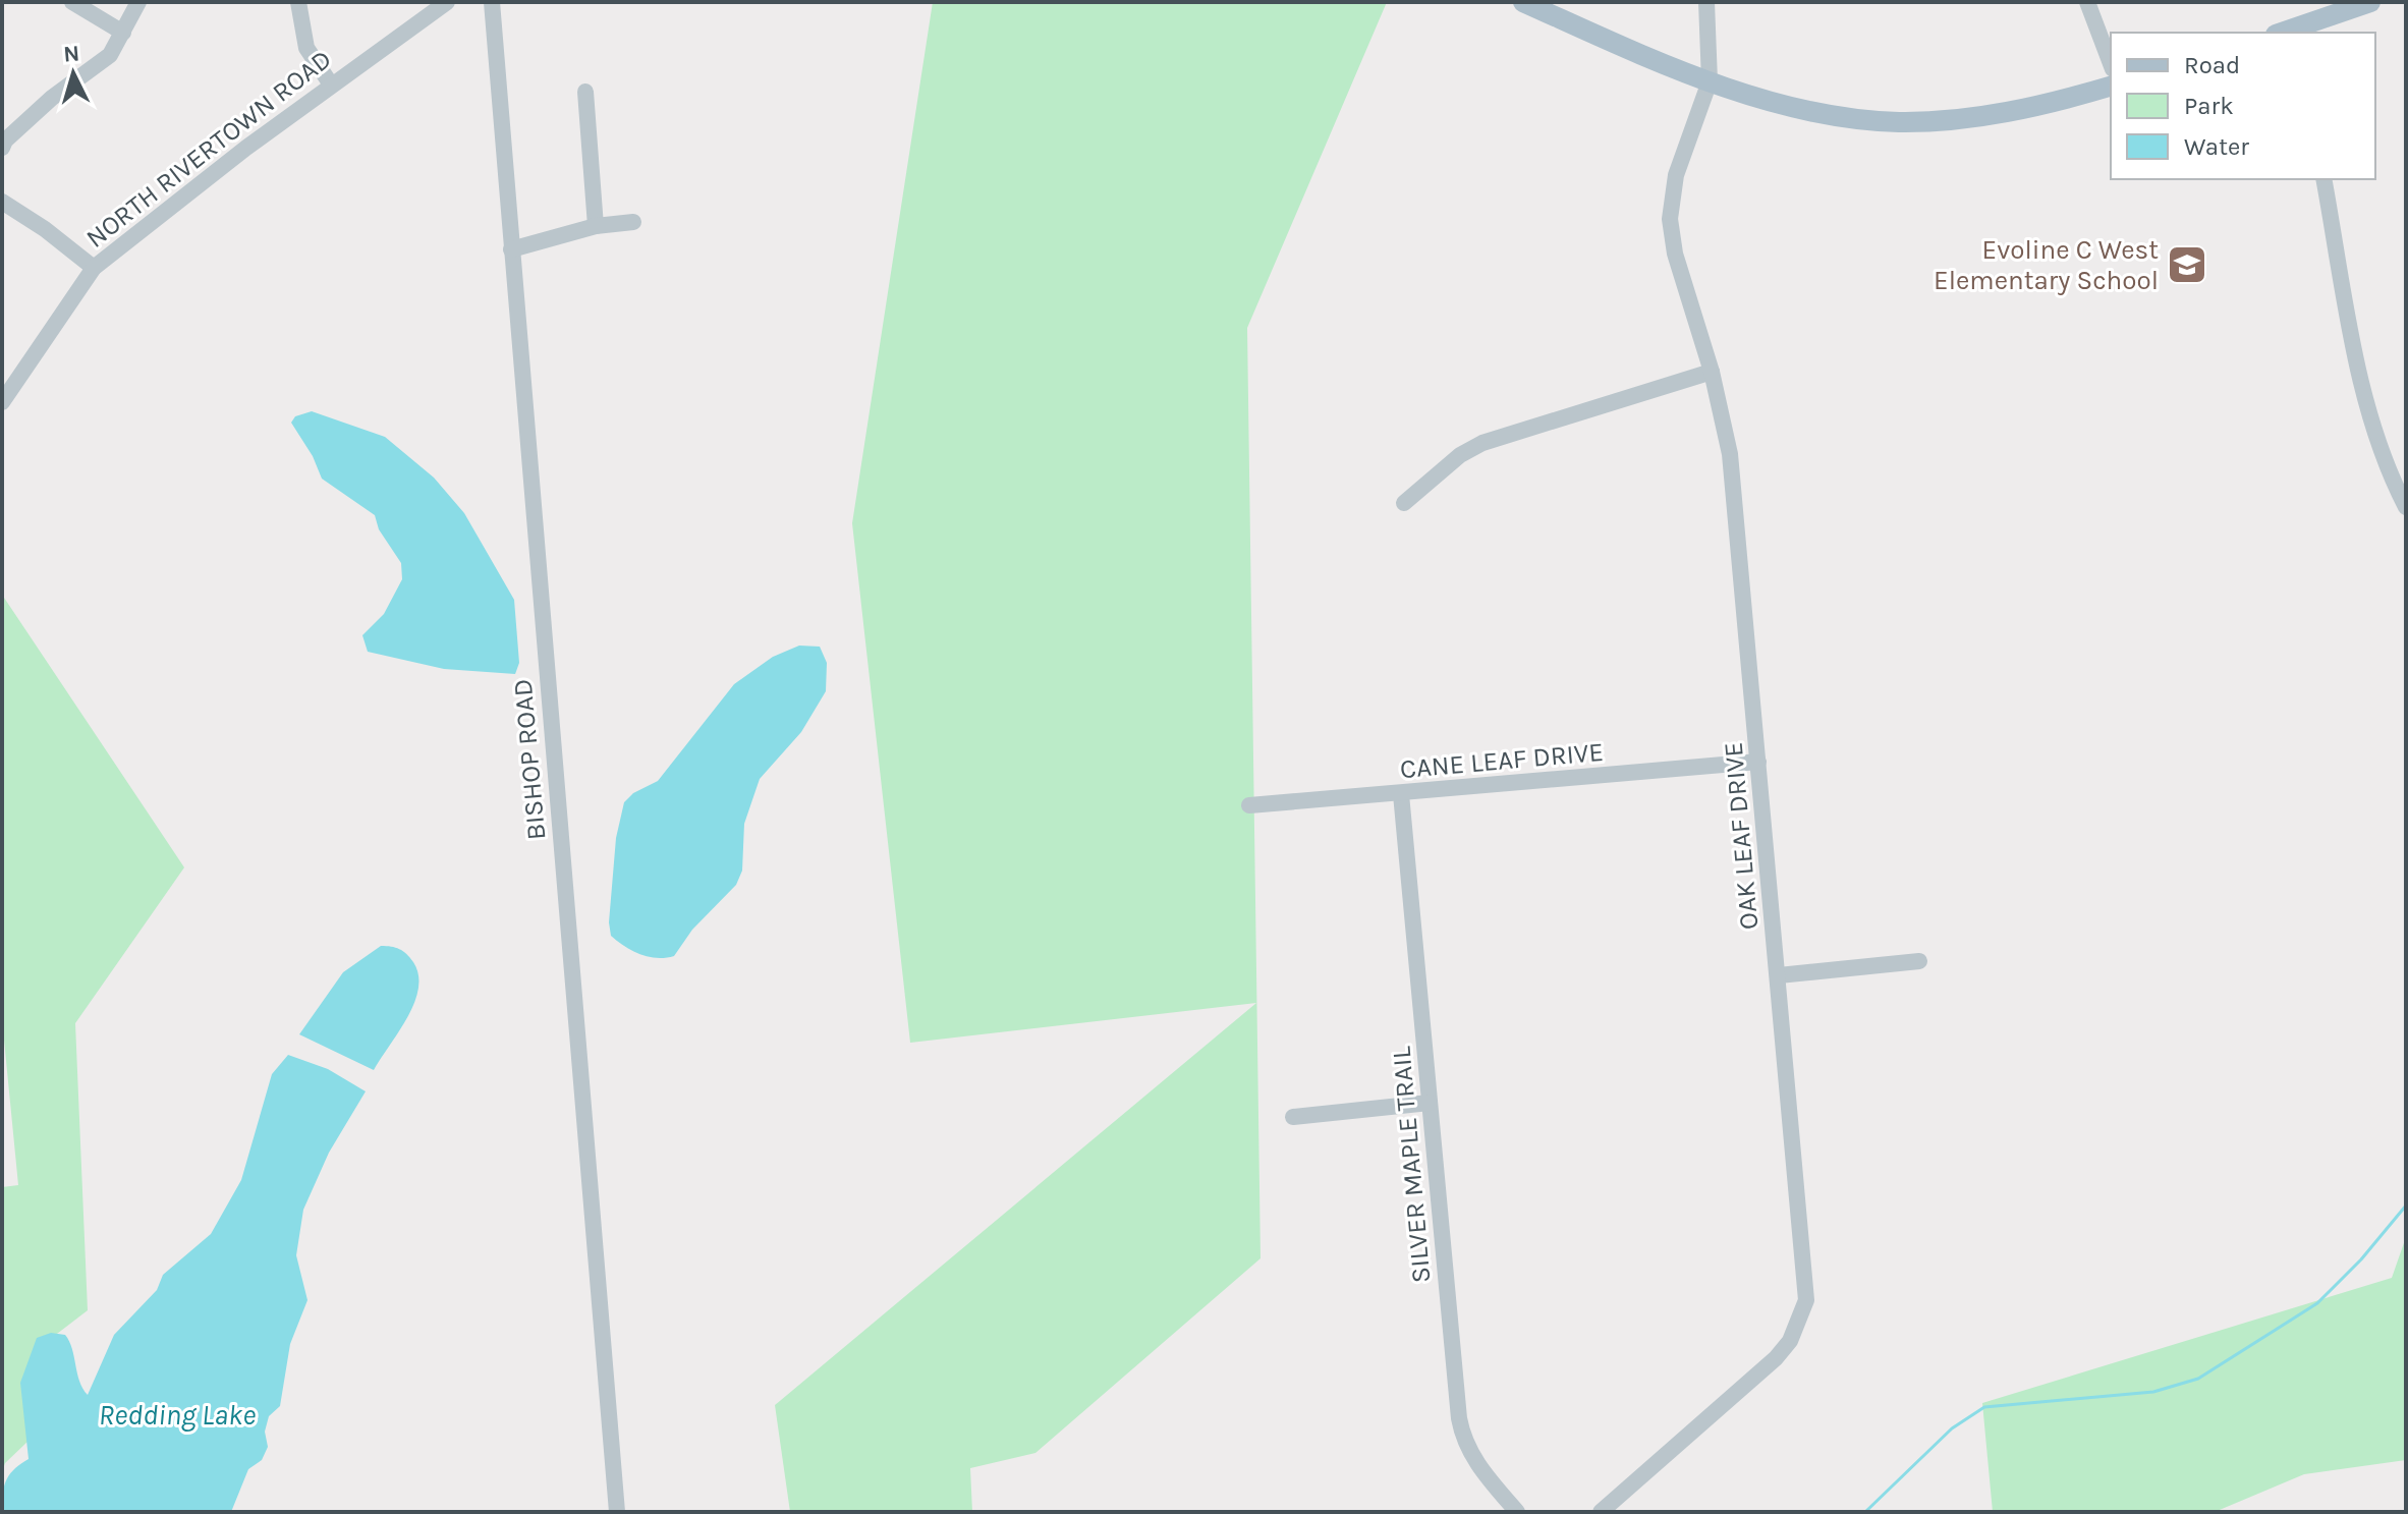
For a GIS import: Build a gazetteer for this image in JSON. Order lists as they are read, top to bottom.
{
  "streets": {
    "street": [
      "NORTH RIVERTOWN ROAD",
      "BISHOP ROAD",
      "CANE LEAF DRIVE",
      "OAK LEAF DRIVE",
      "SILVER MAPLE TRAIL"
    ]
  },
  "crossings": [
    ["CANE LEAF DRIVE", "OAK LEAF DRIVE"],
    ["CANE LEAF DRIVE", "SILVER MAPLE TRAIL"]
  ],
  "water": ["Redding Lake"],
  "places": {
    "school or university": ["Evoline C West Elementary School"]
  },
  "legend": ["Road", "Park", "Water"],
  "north": "top"
}
